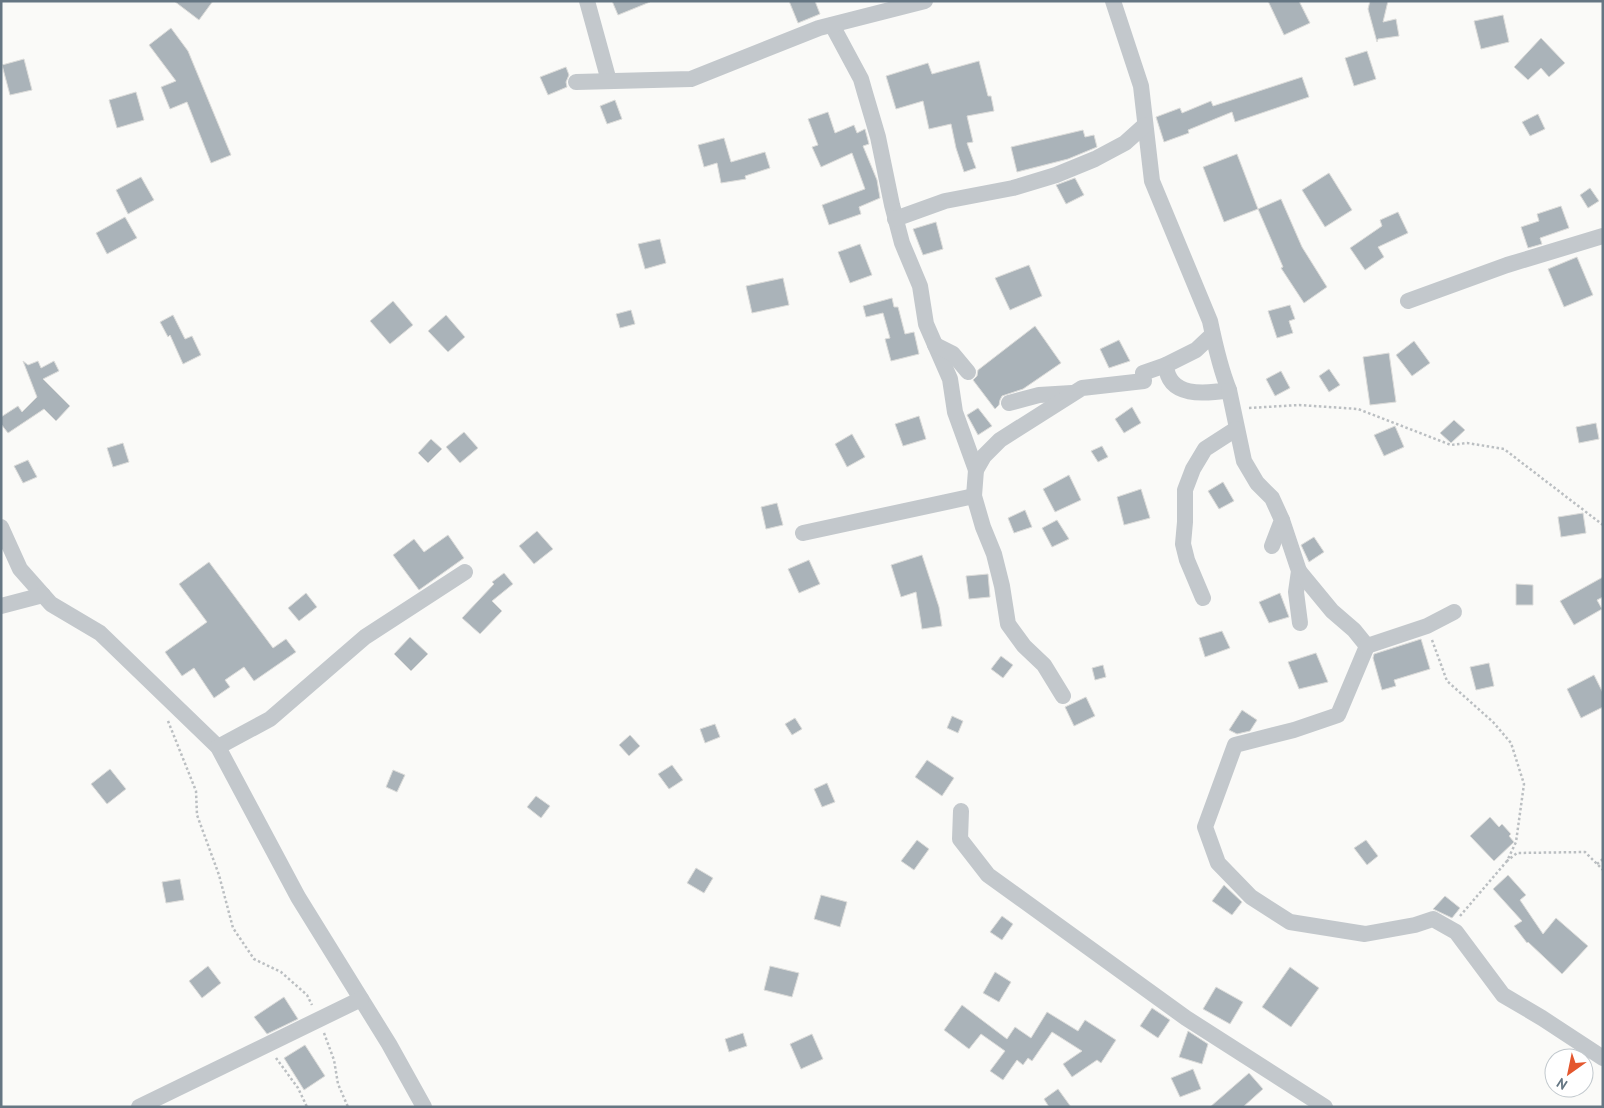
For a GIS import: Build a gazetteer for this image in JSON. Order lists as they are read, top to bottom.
{
  "north": "bottom left"
}
